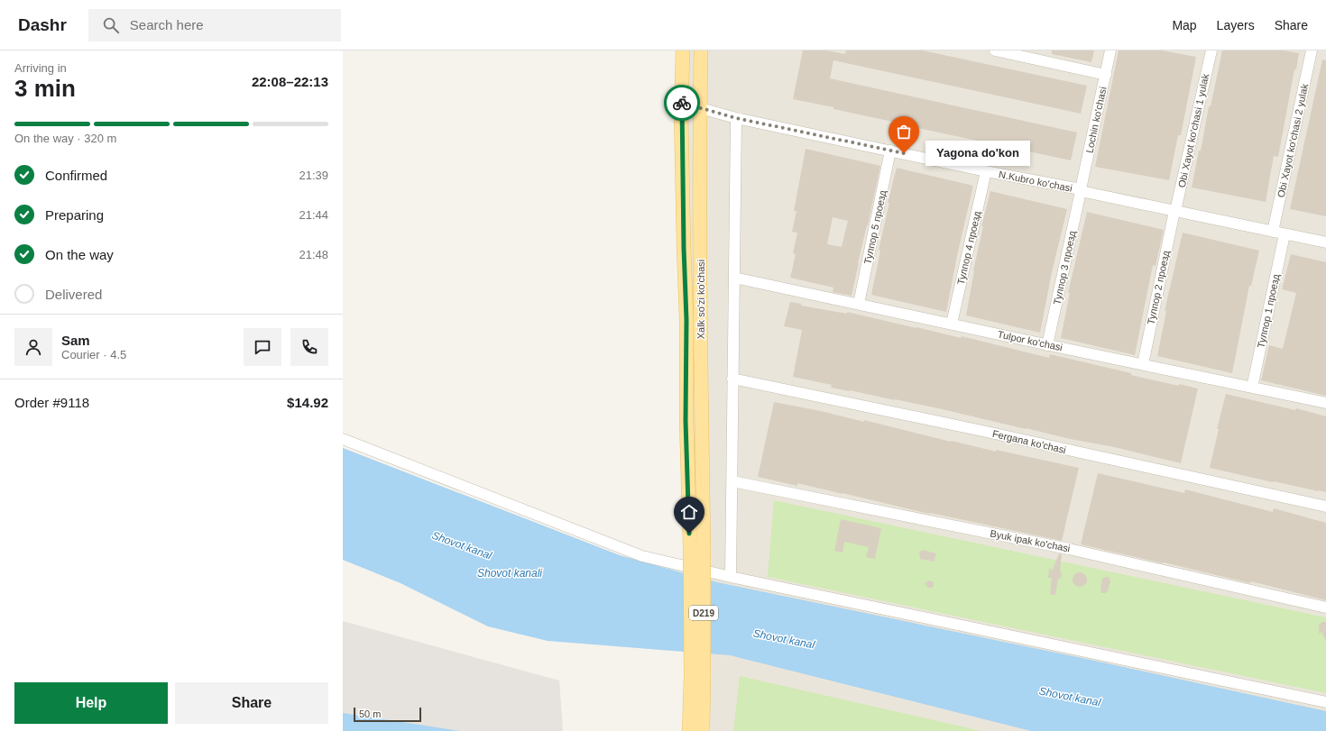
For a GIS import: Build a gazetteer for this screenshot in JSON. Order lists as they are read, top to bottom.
{
  "streets": {
    "main road": ["Xalk so'zi ko'chasi", "D219"],
    "street": [
      "Lochin ko'chasi",
      "Obi Xayot ko'chasi 1 yulak",
      "Obi Xayot ko'chasi 2 yulak",
      "N.Kubro ko'chasi",
      "Тулпор 5 проезд",
      "Тулпор 4 проезд",
      "Тулпор 3 проезд",
      "Тулпор 2 проезд",
      "Тулпор 1 проезд",
      "Tulpor ko'chasi",
      "Fergana ko'chasi",
      "Byuk ipak ko'chasi"
    ]
  },
  "crossings": [
    ["Lochin ko'chasi", "N.Kubro ko'chasi"],
    ["Lochin ko'chasi", "Тулпор 3 проезд"],
    ["Obi Xayot ko'chasi 1 yulak", "N.Kubro ko'chasi"],
    ["Obi Xayot ko'chasi 1 yulak", "Тулпор 2 проезд"],
    ["Obi Xayot ko'chasi 2 yulak", "N.Kubro ko'chasi"],
    ["N.Kubro ko'chasi", "Тулпор 5 проезд"],
    ["N.Kubro ko'chasi", "Тулпор 4 проезд"],
    ["N.Kubro ko'chasi", "Тулпор 3 проезд"],
    ["N.Kubro ko'chasi", "Тулпор 2 проезд"],
    ["N.Kubro ko'chasi", "Xalk so'zi ko'chasi"],
    ["N.Kubro ko'chasi", "Тулпор 1 проезд"],
    ["Тулпор 5 проезд", "Tulpor ko'chasi"],
    ["Тулпор 4 проезд", "Tulpor ko'chasi"],
    ["Тулпор 3 проезд", "Tulpor ko'chasi"],
    ["Тулпор 2 проезд", "Tulpor ko'chasi"],
    ["Xalk so'zi ko'chasi", "D219"],
    ["Тулпор 1 проезд", "Tulpor ko'chasi"]
  ],
  "water": ["Shovot kanal", "Shovot kanali"],
  "places": ["Yagona do'kon"],
  "scale_bar": "50 m",
  "page": {
    "header": "Dashr",
    "search": "Search here",
    "nav": ["Map", "Layers", "Share"],
    "heading": ["3 min", "Arriving in", "22:08–22:13"],
    "panel": [
      "Sam",
      "Courier · 4.5",
      "Order #9118",
      "$14.92"
    ],
    "bar": "On the way · 320 m",
    "bubble": "Yagona do'kon",
    "list": [
      ["Confirmed", "21:39"],
      ["Preparing", "21:44"],
      ["On the way", "21:48"],
      "Delivered"
    ],
    "buttons": ["Help", "Share"],
    "scale": "50 m"
  }
}
